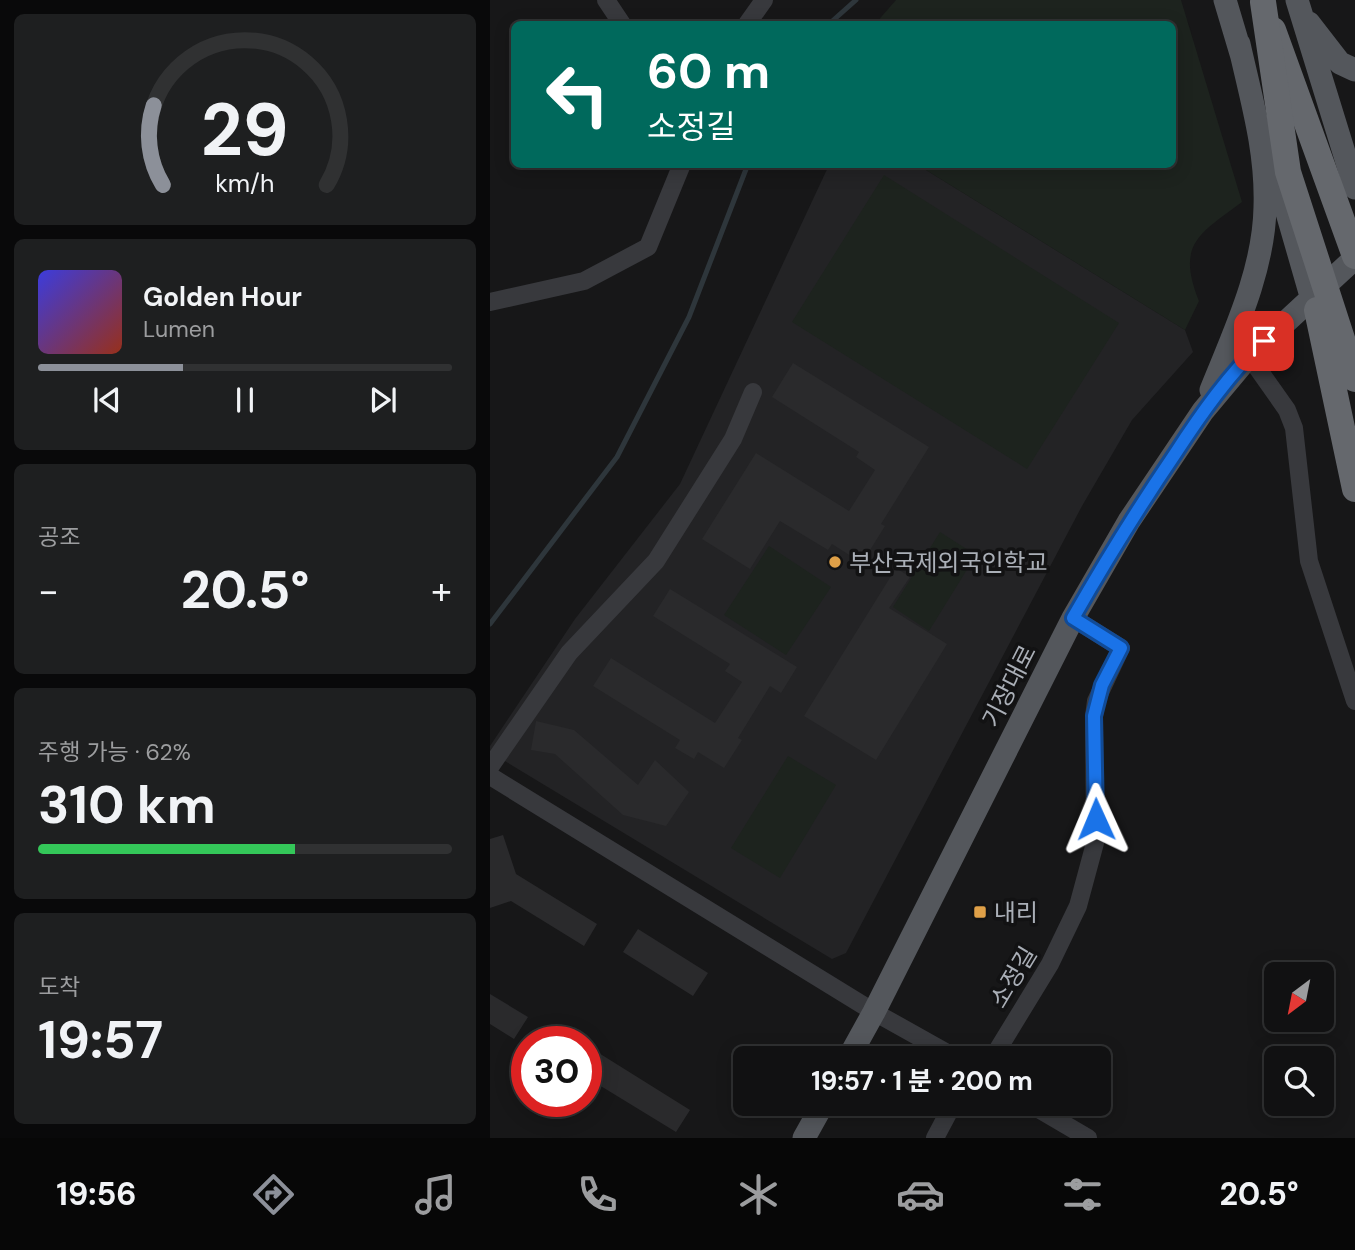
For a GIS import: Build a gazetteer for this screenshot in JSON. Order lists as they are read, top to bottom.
{
  "streets": {
    "main road": ["기장대로"],
    "street": ["소정길"]
  },
  "crossings": [
    ["기장대로", "소정길"]
  ],
  "places": {
    "other": ["부산국제외국인학교"],
    "transit": ["내리"]
  },
  "north": "bottom left",
  "page": {
    "turn": ["60 m", "소정길"],
    "song": ["Golden Hour", "Lumen"],
    "tile": [
      "공조",
      ["주행 가능 · 62%", "310 km"],
      ["도착", "19:57"]
    ],
    "heat": ["−", "20.5°", "+"],
    "limit": "30",
    "trip": "19:57 · 1 분 · 200 m",
    "tabs": ["19:56", "20.5°"],
    "gauge": ["29", "km/h"]
  }
}
